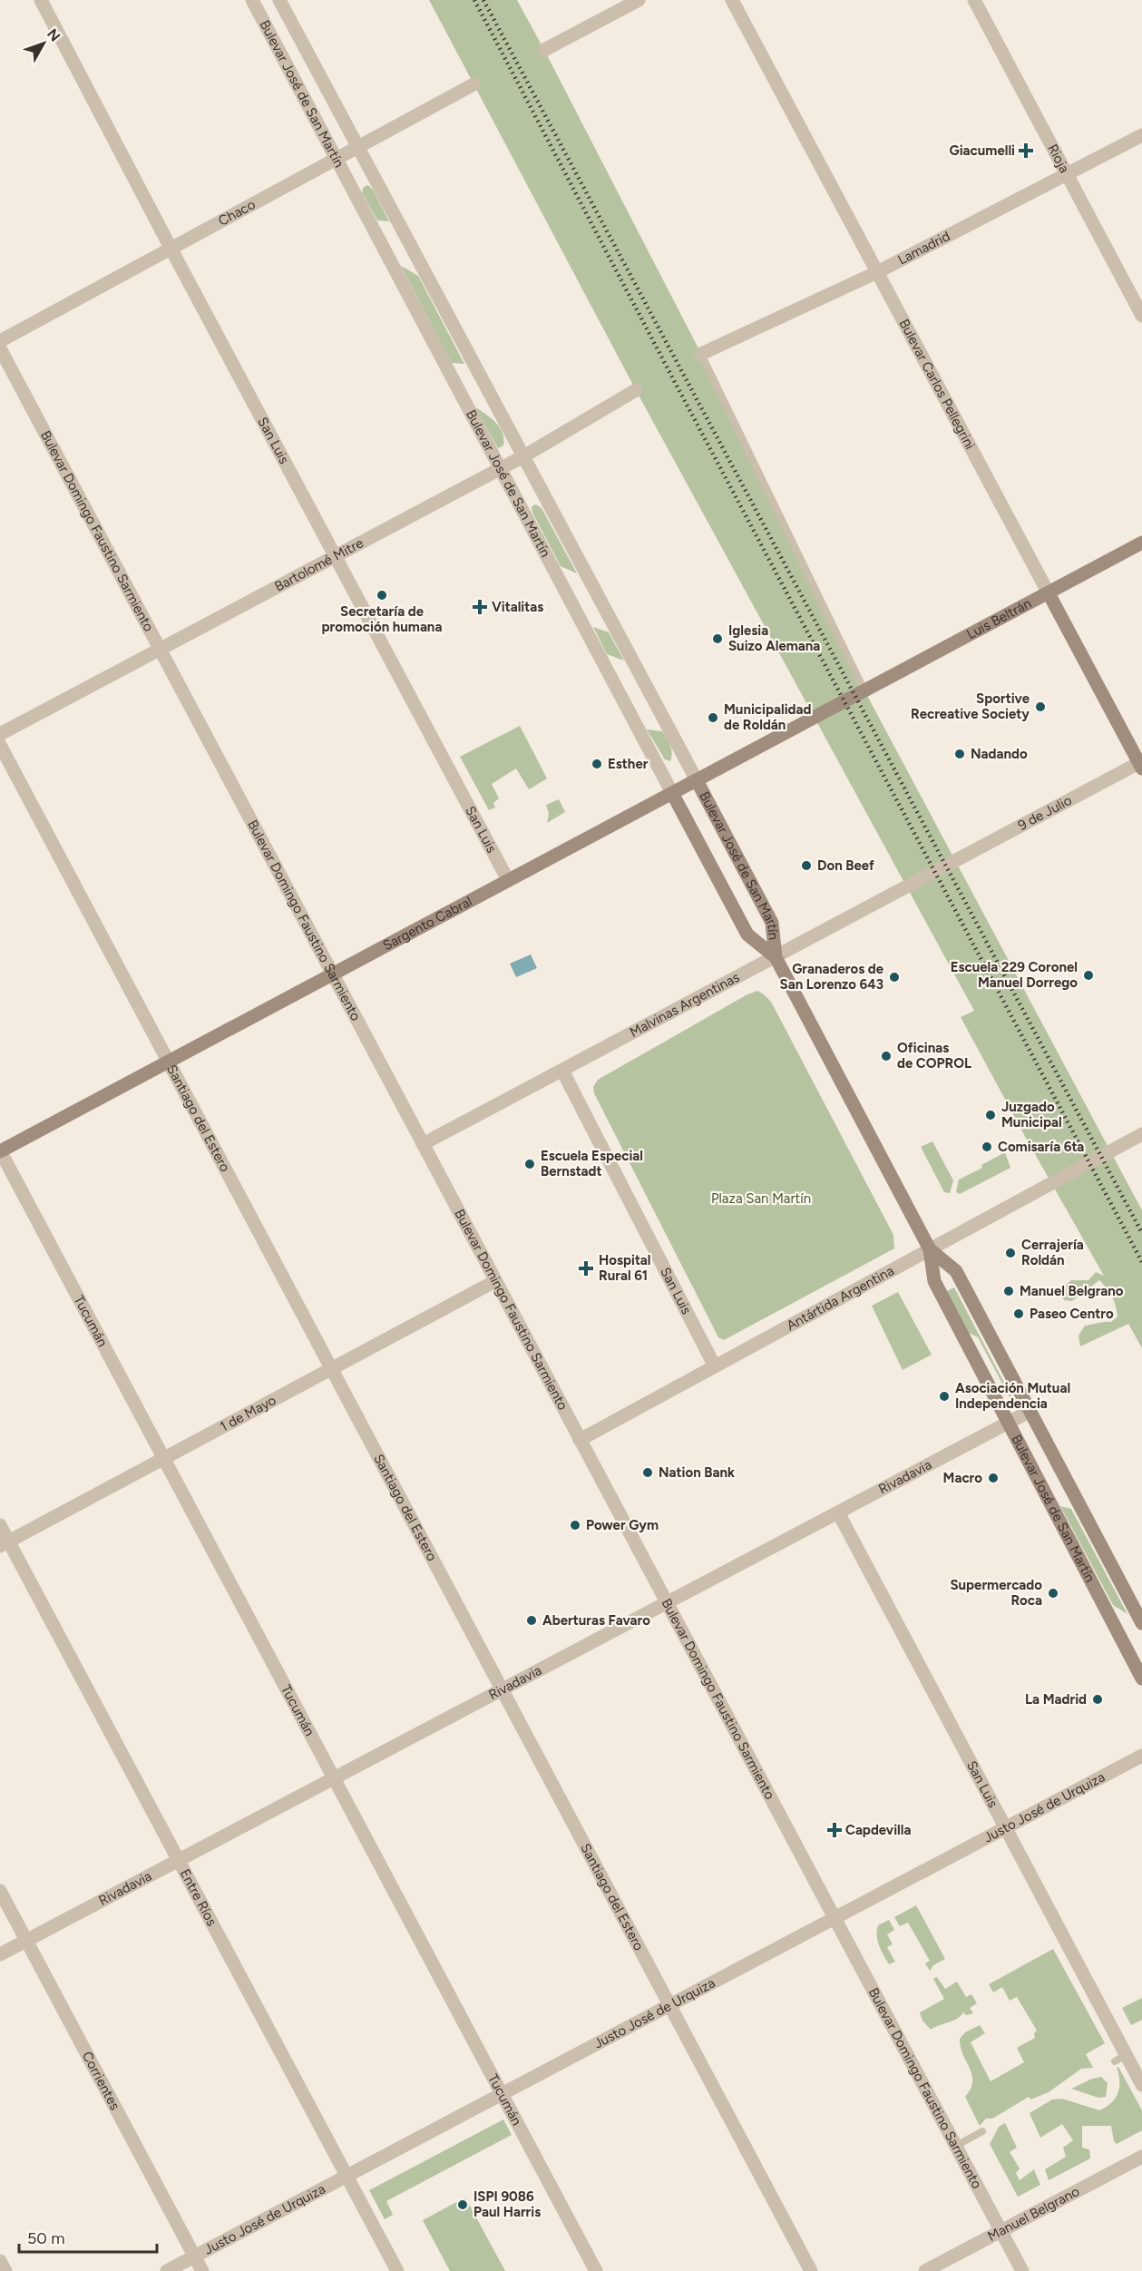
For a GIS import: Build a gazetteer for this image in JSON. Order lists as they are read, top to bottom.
{
  "streets": {
    "main road": [
      "Bulevar José de San Martín",
      "Bulevar Carlos Pellegrini",
      "Luis Beltrán",
      "Sargento Cabral"
    ],
    "street": [
      "Rioja",
      "Chaco",
      "Lamadrid",
      "San Luis",
      "Bulevar Domingo Faustino Sarmiento",
      "Bartolomé Mitre",
      "9 de Julio",
      "Malvinas Argentinas",
      "Santiago del Estero",
      "Antártida Argentina",
      "Tucumán",
      "1 de Mayo",
      "Rivadavia",
      "Justo José de Urquiza",
      "Entre Ríos",
      "Corrientes",
      "Manuel Belgrano"
    ]
  },
  "crossings": [
    ["Bulevar José de San Martín", "Chaco"],
    ["Bulevar José de San Martín", "Bartolomé Mitre"],
    ["Bulevar José de San Martín", "Sargento Cabral"],
    ["Bulevar José de San Martín", "Malvinas Argentinas"],
    ["Bulevar José de San Martín", "Antártida Argentina"],
    ["Bulevar José de San Martín", "Rivadavia"],
    ["Rioja", "Lamadrid"],
    ["Chaco", "San Luis"],
    ["Lamadrid", "Bulevar Carlos Pellegrini"],
    ["Bulevar Carlos Pellegrini", "Luis Beltrán"],
    ["Bulevar Carlos Pellegrini", "9 de Julio"],
    ["San Luis", "Bartolomé Mitre"],
    ["San Luis", "Sargento Cabral"],
    ["San Luis", "Malvinas Argentinas"],
    ["San Luis", "Antártida Argentina"],
    ["San Luis", "Rivadavia"],
    ["San Luis", "Justo José de Urquiza"],
    ["Bulevar Domingo Faustino Sarmiento", "Bartolomé Mitre"],
    ["Bulevar Domingo Faustino Sarmiento", "Sargento Cabral"],
    ["Bulevar Domingo Faustino Sarmiento", "Malvinas Argentinas"],
    ["Bulevar Domingo Faustino Sarmiento", "Antártida Argentina"],
    ["Bulevar Domingo Faustino Sarmiento", "1 de Mayo"],
    ["Bulevar Domingo Faustino Sarmiento", "Rivadavia"],
    ["Bulevar Domingo Faustino Sarmiento", "Justo José de Urquiza"],
    ["Bulevar Domingo Faustino Sarmiento", "Manuel Belgrano"],
    ["Luis Beltrán", "Sargento Cabral"],
    ["9 de Julio", "Malvinas Argentinas"],
    ["Sargento Cabral", "Santiago del Estero"],
    ["Sargento Cabral", "Tucumán"],
    ["Santiago del Estero", "1 de Mayo"],
    ["Santiago del Estero", "Rivadavia"],
    ["Santiago del Estero", "Justo José de Urquiza"],
    ["Tucumán", "1 de Mayo"],
    ["Tucumán", "Rivadavia"],
    ["Tucumán", "Justo José de Urquiza"],
    ["1 de Mayo", "Entre Ríos"],
    ["Rivadavia", "Entre Ríos"],
    ["Rivadavia", "Corrientes"],
    ["Justo José de Urquiza", "Entre Ríos"],
    ["Justo José de Urquiza", "Corrientes"]
  ],
  "parks": ["Plaza San Martín"],
  "places": {
    "health": [
      "Giacumelli",
      "Vitalitas",
      "Hospital Rural 61",
      "Capdevilla"
    ],
    "other": [
      "Secretaría de promoción humana",
      "Iglesia Suizo Alemana",
      "Sportive Recreative Society",
      "Municipalidad de Roldán",
      "Nadando",
      "Esther",
      "Don Beef",
      "Escuela 229 Coronel Manuel Dorrego",
      "Granaderos de San Lorenzo 643",
      "Oficinas de COPROL",
      "Juzgado Municipal",
      "Comisaría 6ta",
      "Escuela Especial Bernstadt",
      "Cerrajería Roldán",
      "Manuel Belgrano",
      "Paseo Centro",
      "Asociación Mutual Independencia",
      "Nation Bank",
      "Macro",
      "Power Gym",
      "Supermercado Roca",
      "Aberturas Favaro",
      "La Madrid",
      "ISPI 9086 Paul Harris"
    ]
  },
  "scale_bar": "50 m",
  "north": "top right"
}
